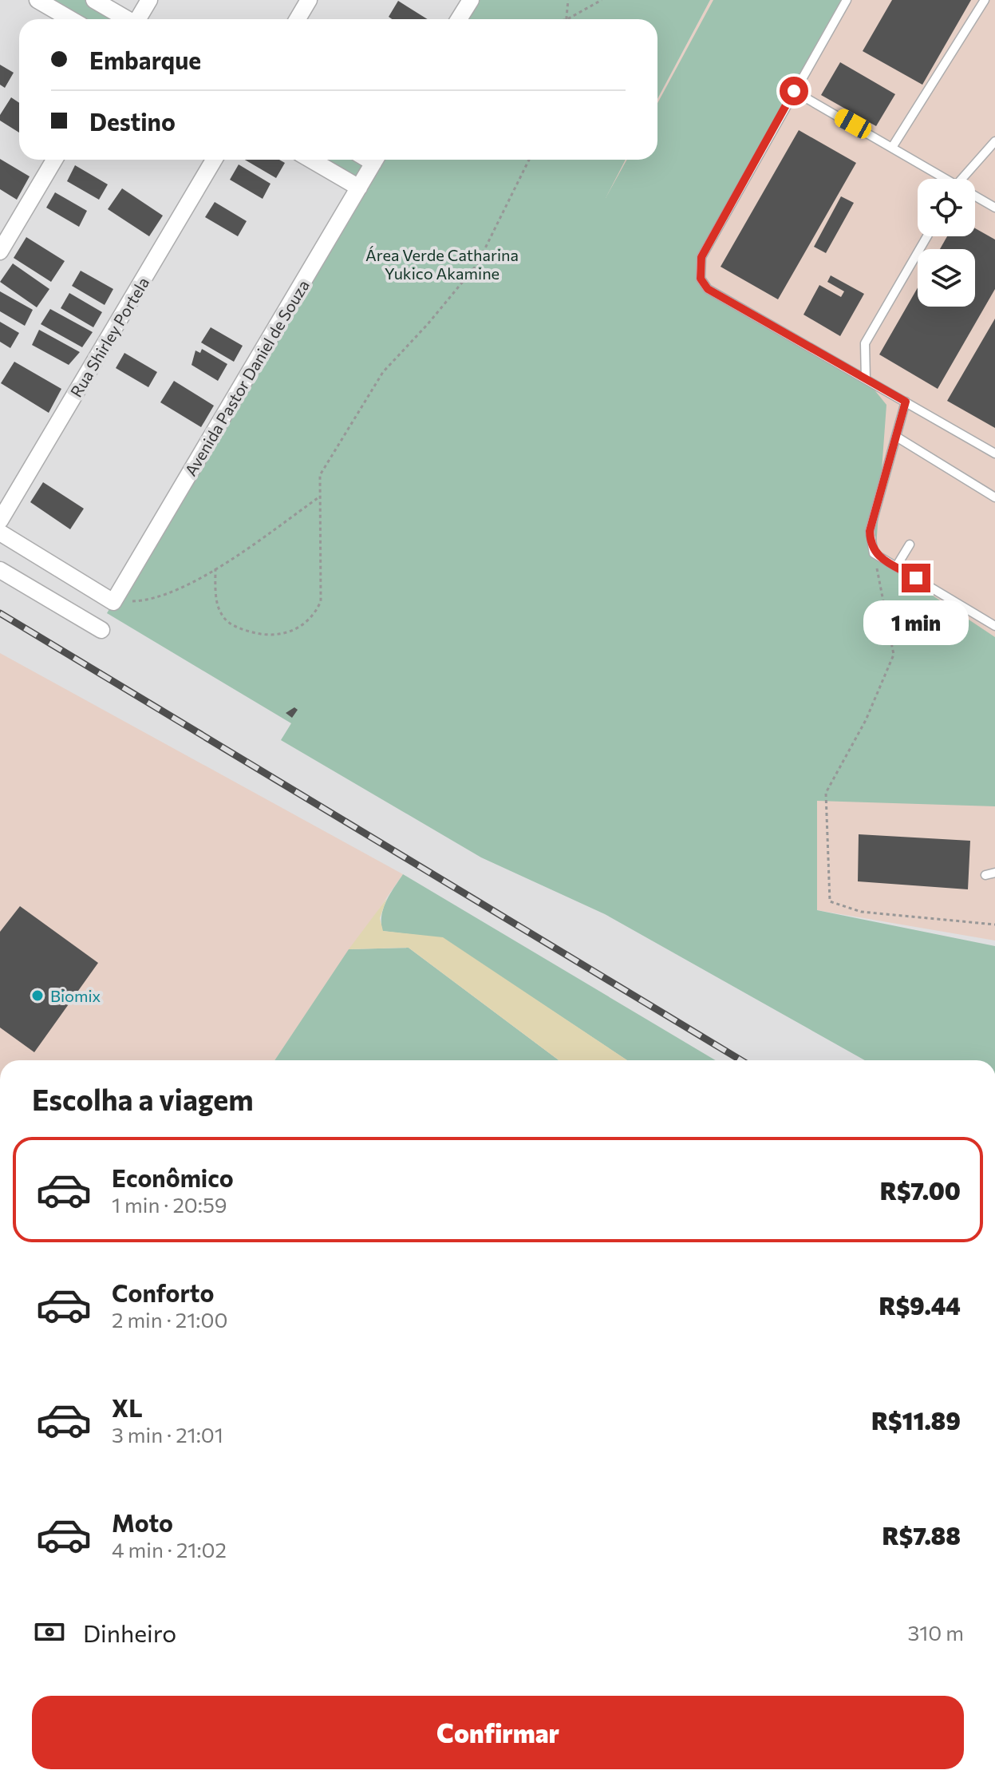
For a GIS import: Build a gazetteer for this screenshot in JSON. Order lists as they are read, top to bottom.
{
  "streets": {
    "street": ["Rua Shirley Portela", "Avenida Pastor Daniel de Souza"]
  },
  "parks": ["Área Verde Catharina Yukico Akamine"],
  "places": ["Biomix"],
  "page": {
    "banner": ["Embarque", "Destino"],
    "bubble": "1 min",
    "heading": "Escolha a viagem",
    "list": [
      {
        "name": "Econômico",
        "note": "1 min · 20:59",
        "value": "R$7.00"
      },
      {
        "name": "Conforto",
        "note": "2 min · 21:00",
        "value": "R$9.44"
      },
      {
        "name": "XL",
        "note": "3 min · 21:01",
        "value": "R$11.89"
      },
      {
        "name": "Moto",
        "note": "4 min · 21:02",
        "value": "R$7.88"
      }
    ],
    "pay": ["Dinheiro", "310 m"],
    "buttons": "Confirmar"
  }
}
